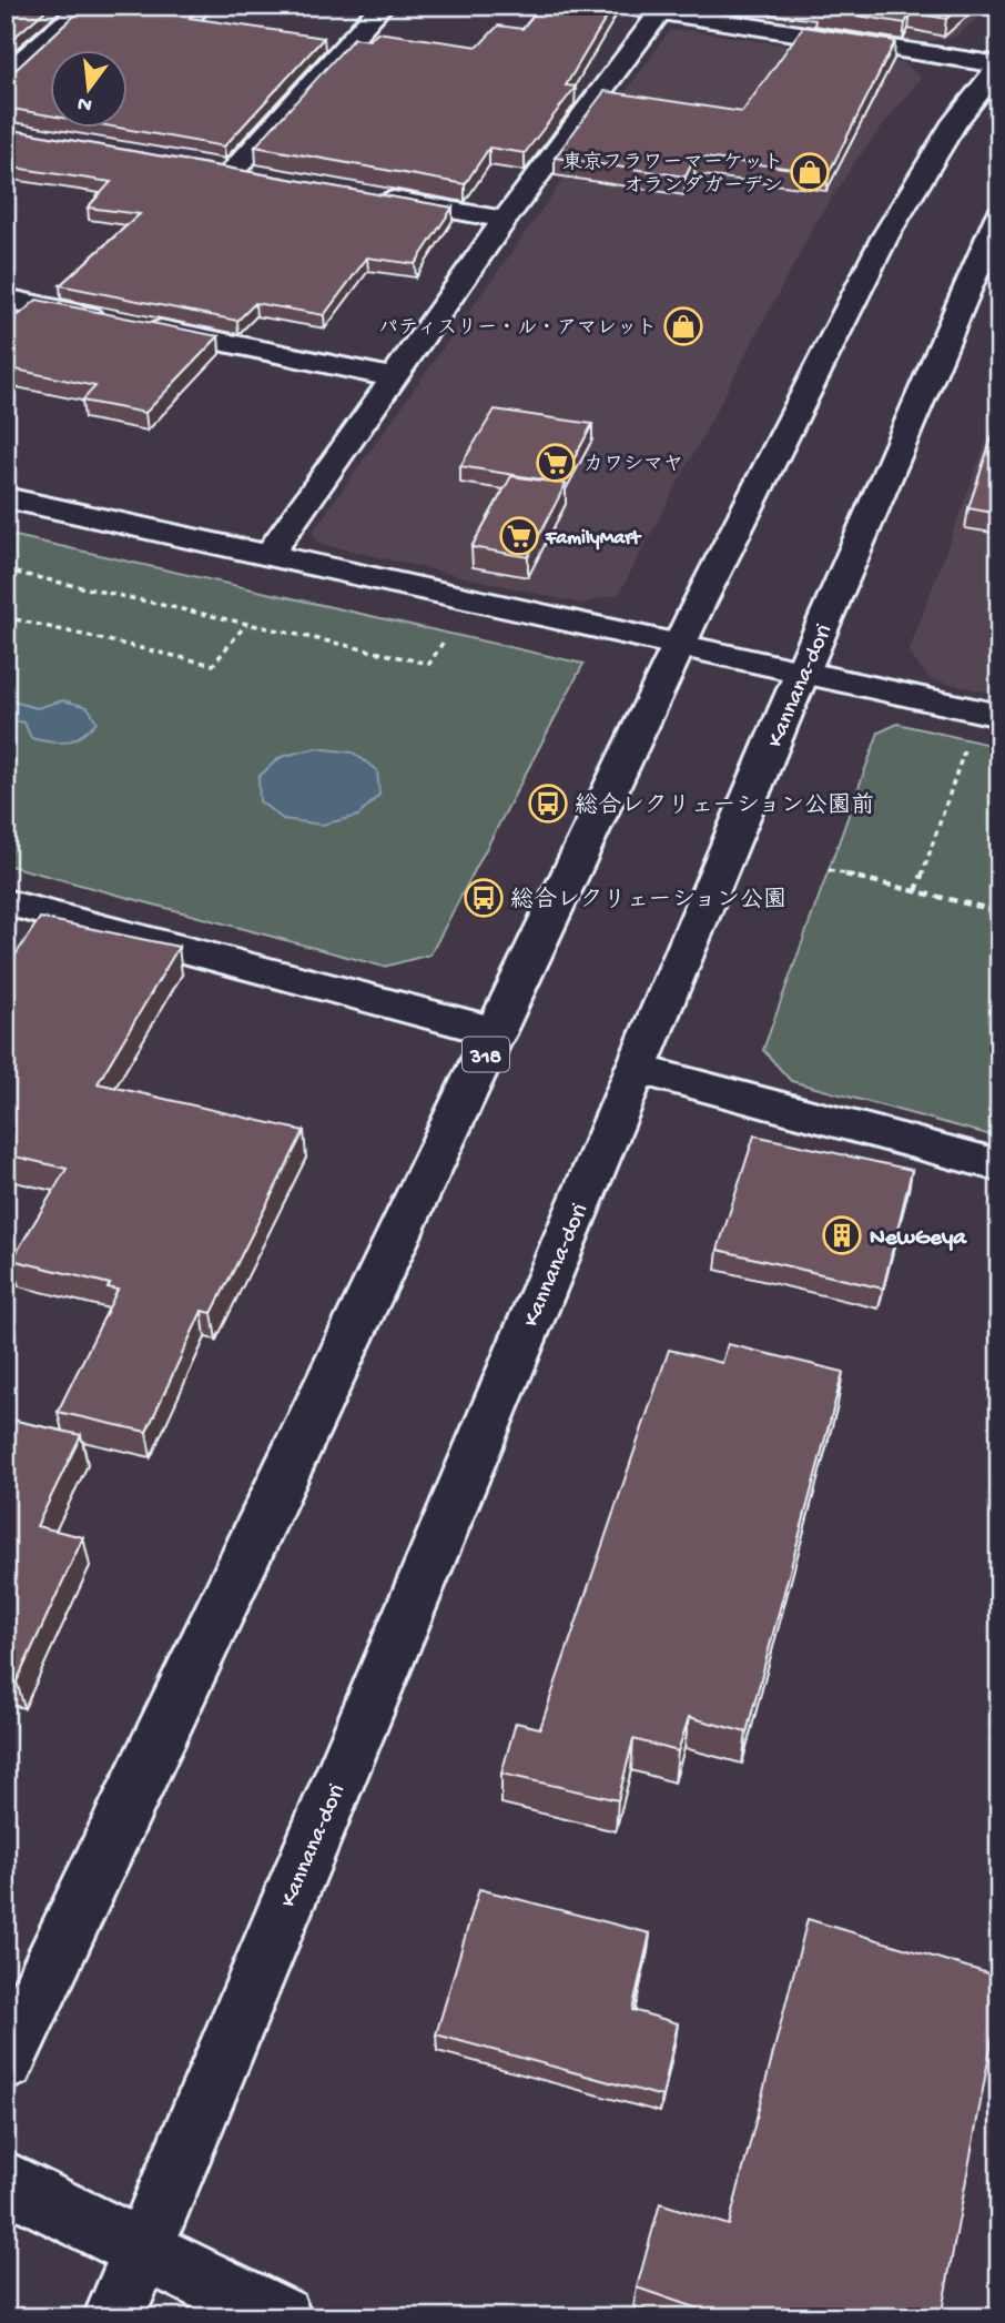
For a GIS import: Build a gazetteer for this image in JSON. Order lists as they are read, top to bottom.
{
  "streets": {
    "street": ["Kannana-dori", "318"]
  },
  "places": {
    "shop": ["東京フラワーマーケット オランダガーデン", "パティスリー・ル・アマレット"],
    "supermarket": ["カワシマヤ", "FamilyMart"],
    "bus stop": ["総合レクリェーション公園前", "総合レクリェーション公園"],
    "building": ["NewGeya"]
  },
  "north": "bottom"
}
